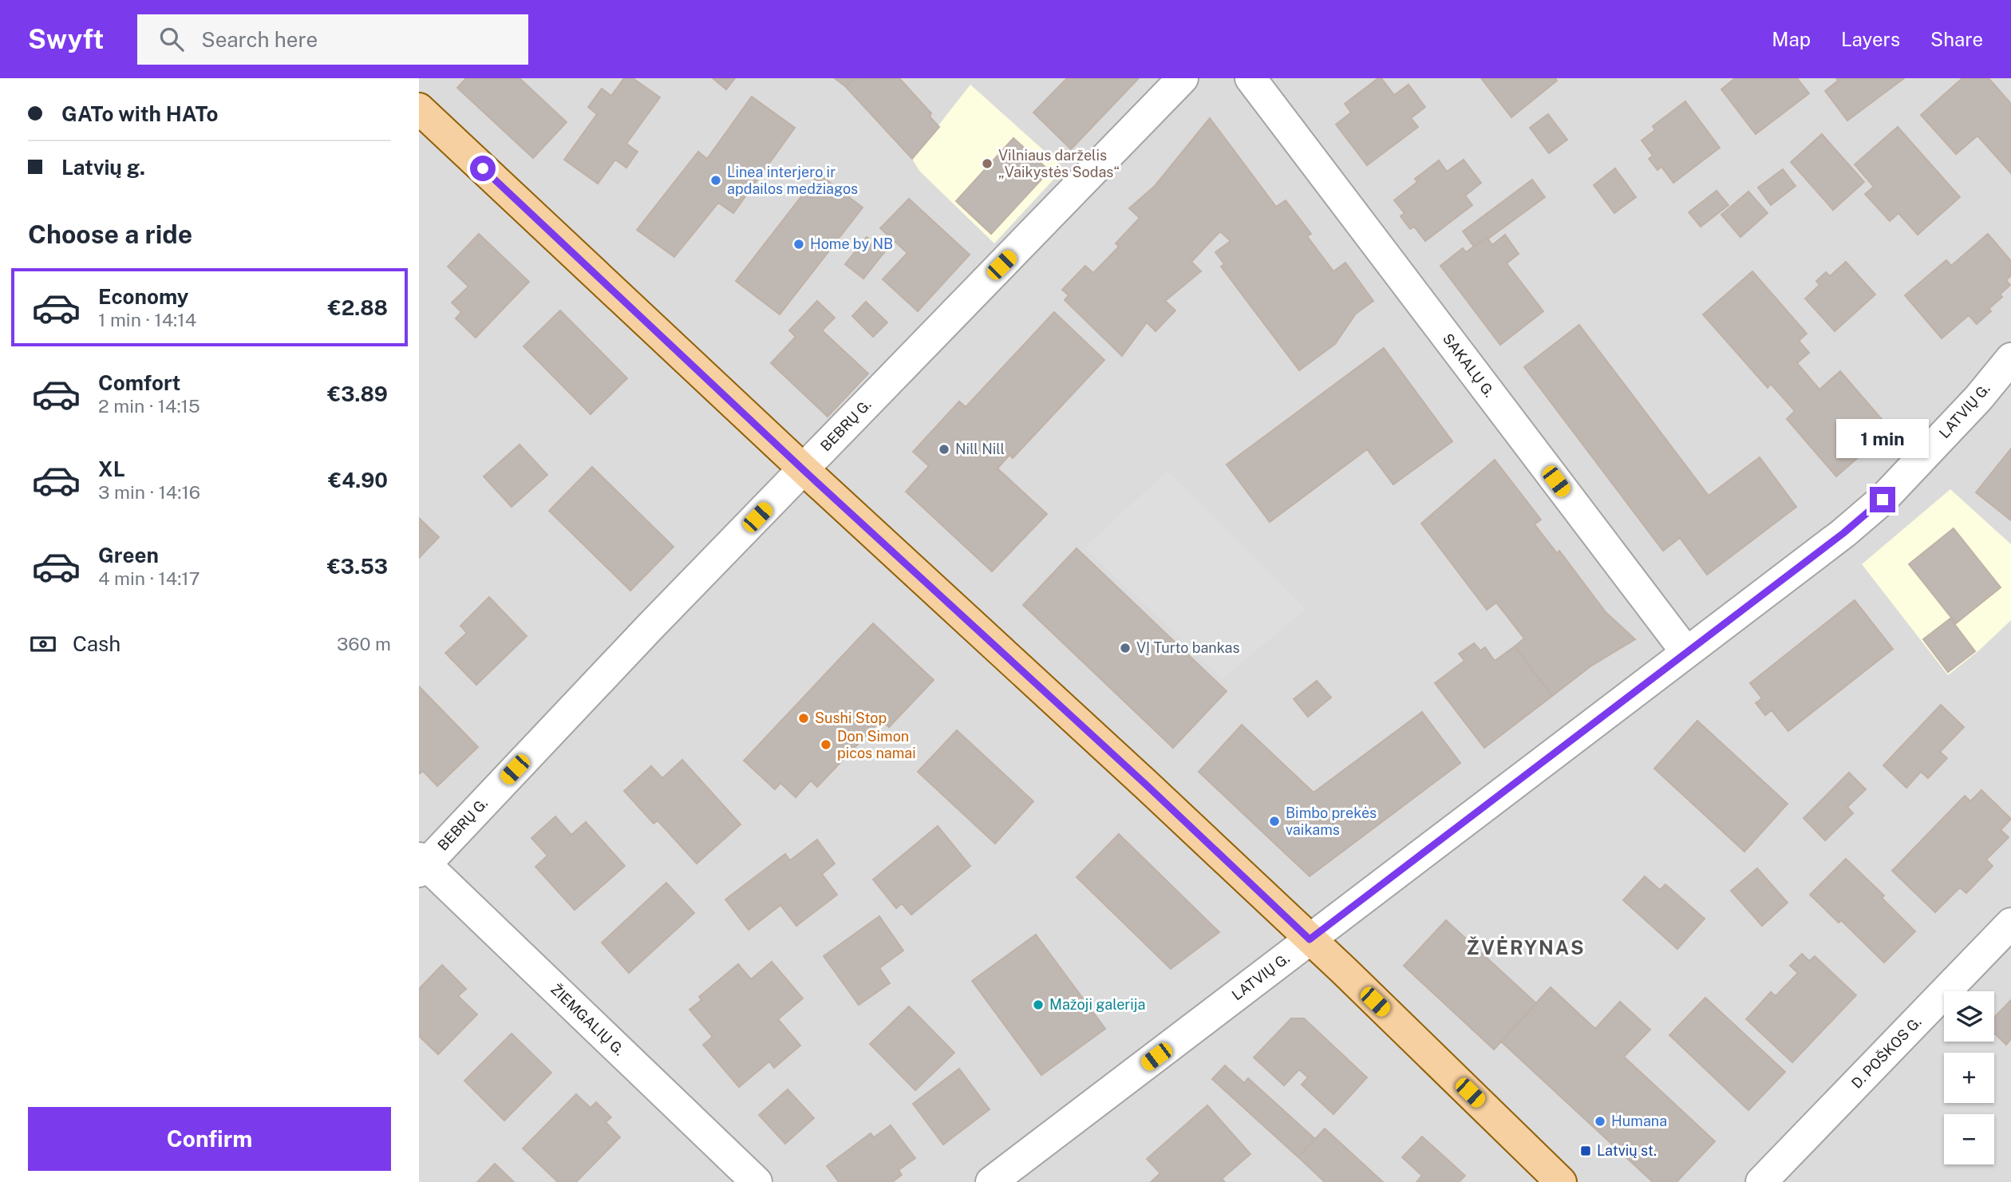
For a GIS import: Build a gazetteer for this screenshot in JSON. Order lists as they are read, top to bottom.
{
  "streets": {
    "street": [
      "SAKALŲ G.",
      "LATVIŲ G.",
      "BEBRŲ G.",
      "ŽIEMGALIŲ G.",
      "D. POŠKOS G."
    ]
  },
  "crossings": [
    ["SAKALŲ G.", "LATVIŲ G."],
    ["BEBRŲ G.", "ŽIEMGALIŲ G."]
  ],
  "districts": ["ŽVĖRYNAS"],
  "places": {
    "other": [
      "Vilniaus darželis „Vaikystės Sodas“",
      "Linea interjero ir apdailos medžiagos",
      "Home by NB",
      "Nill Nill",
      "VĮ Turto bankas",
      "Sushi Stop",
      "Don Simon picos namai",
      "Bimbo prekės vaikams",
      "Mažoji galerija",
      "Humana"
    ],
    "transit": ["Latvių st."]
  },
  "page": {
    "header": "Swyft",
    "search": "Search here",
    "nav": ["Map", "Layers", "Share"],
    "banner": ["GATo with HATo", "Latvių g."],
    "heading": "Choose a ride",
    "list": [
      {
        "name": "Economy",
        "note": "1 min · 14:14",
        "value": "€2.88"
      },
      {
        "name": "Comfort",
        "note": "2 min · 14:15",
        "value": "€3.89"
      },
      {
        "name": "XL",
        "note": "3 min · 14:16",
        "value": "€4.90"
      },
      {
        "name": "Green",
        "note": "4 min · 14:17",
        "value": "€3.53"
      }
    ],
    "bubble": "1 min",
    "pay": ["Cash", "360 m"],
    "map_buttons": ["+", "−"],
    "buttons": "Confirm"
  }
}
